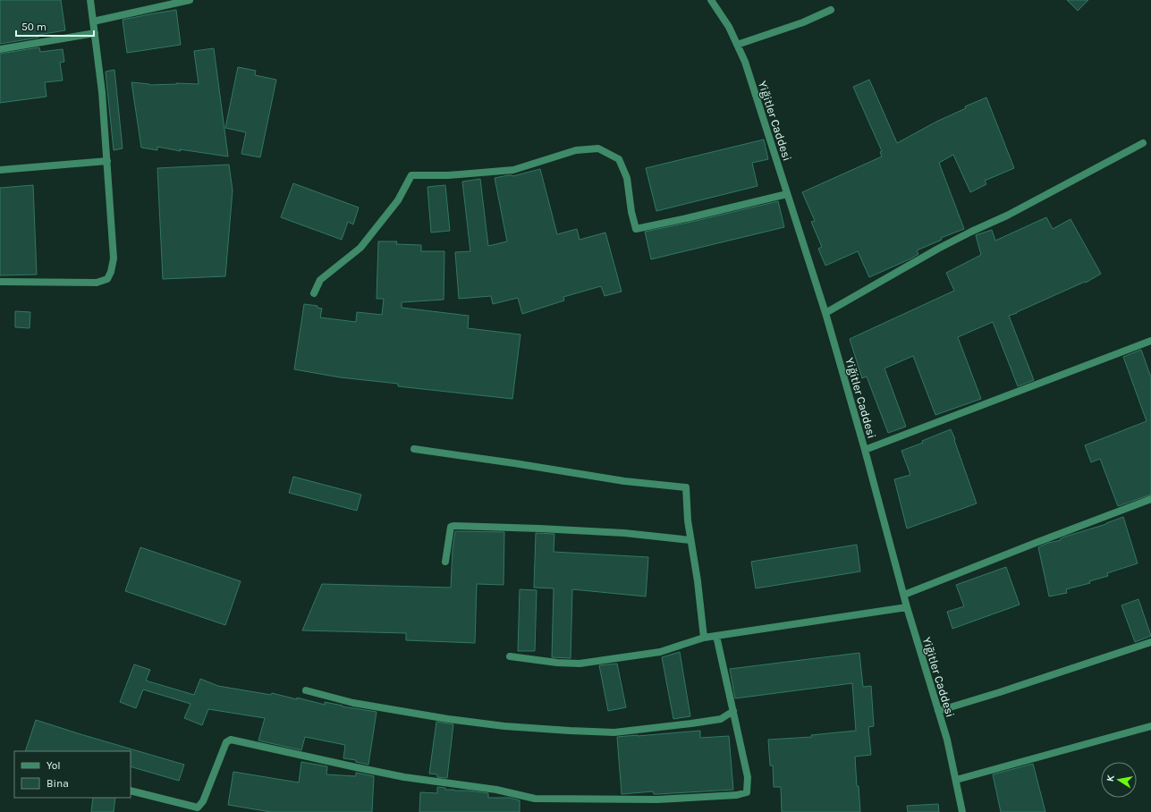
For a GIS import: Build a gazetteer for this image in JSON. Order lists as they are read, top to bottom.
{
  "streets": {
    "street": ["Yiğitler Caddesi"]
  },
  "legend": ["Yol", "Bina"],
  "scale_bar": "50 m",
  "north": "left"
}
